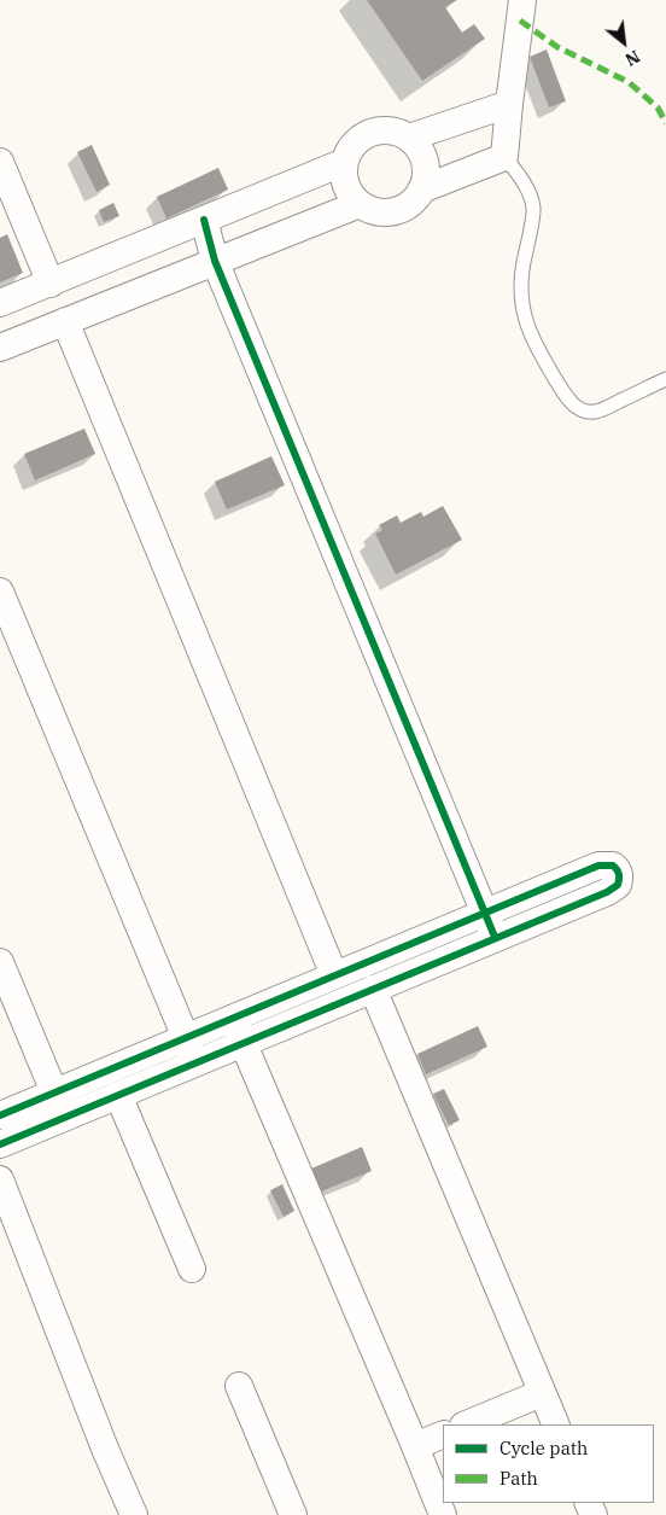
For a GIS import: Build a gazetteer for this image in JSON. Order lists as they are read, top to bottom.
{
  "legend": ["Cycle path", "Path"],
  "north": "bottom right"
}
